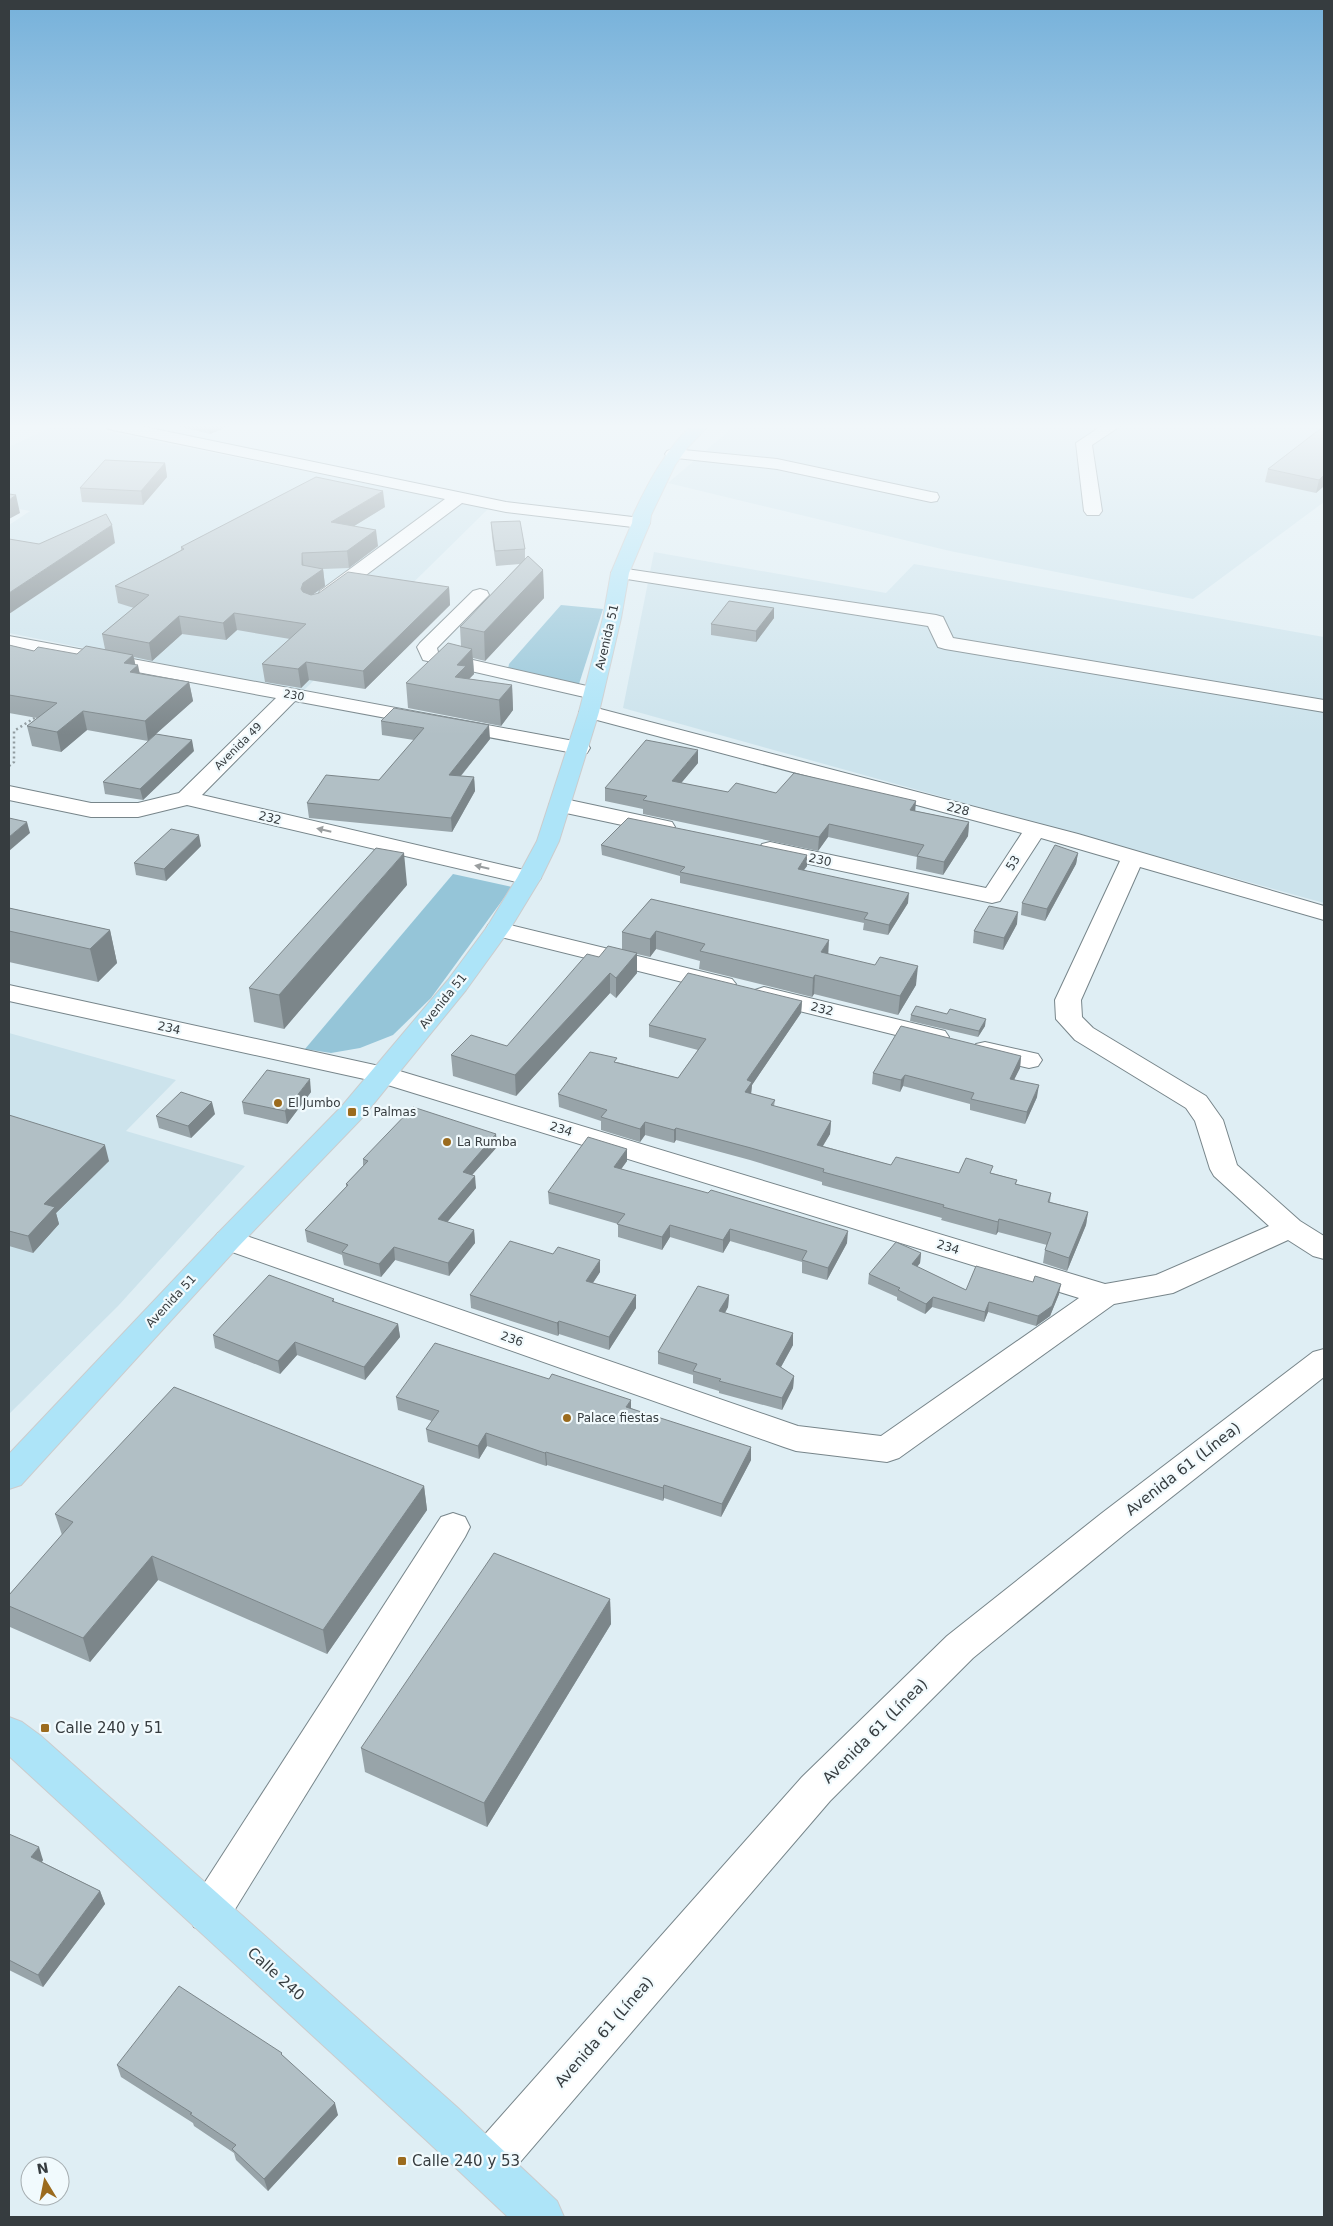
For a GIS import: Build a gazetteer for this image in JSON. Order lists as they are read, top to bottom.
{
  "streets": {
    "main road": ["Avenida 51", "Calle 240"],
    "street": [
      "230",
      "Avenida 49",
      "228",
      "232",
      "53",
      "234",
      "236",
      "Avenida 61 (Línea)"
    ]
  },
  "crossings": [
    ["Avenida 51", "230"],
    ["Avenida 51", "228"],
    ["Avenida 51", "232"],
    ["Avenida 51", "234"],
    ["Avenida 51", "236"],
    ["230", "Avenida 49"],
    ["230", "53"],
    ["Avenida 49", "232"],
    ["228", "53"],
    ["234", "236"],
    ["Avenida 61 (Línea)", "Calle 240"]
  ],
  "places": {
    "other": ["El Jumbo", "La Rumba", "Palace fiestas"],
    "transit": ["5 Palmas", "Calle 240 y 51", "Calle 240 y 53"]
  },
  "north": "top"
}
